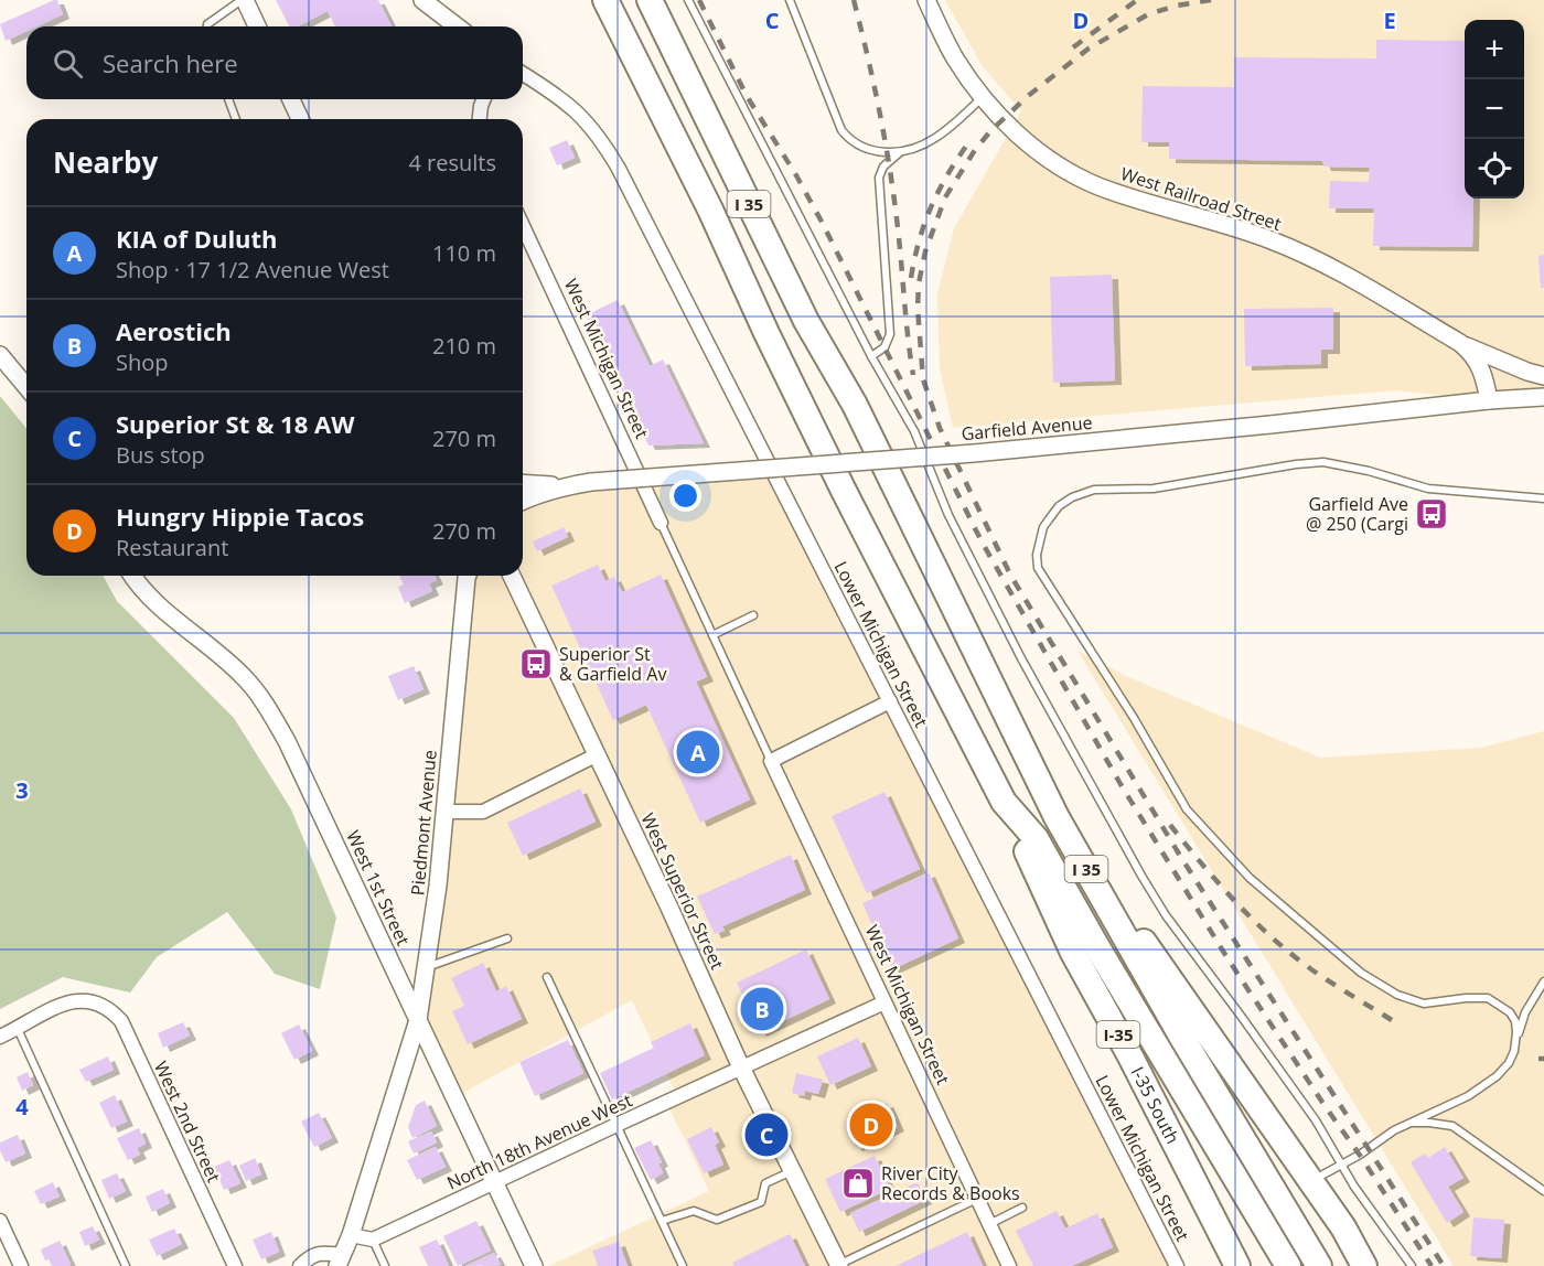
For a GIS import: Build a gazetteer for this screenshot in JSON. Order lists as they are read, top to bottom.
{
  "streets": {
    "highway": ["I 35", "I-35", "I-35 South"],
    "street": [
      "West Railroad Street",
      "West Michigan Street",
      "Garfield Avenue",
      "Lower Michigan Street",
      "Piedmont Avenue",
      "West 1st Street",
      "West Superior Street",
      "West 2nd Street",
      "North 18th Avenue West"
    ]
  },
  "crossings": [
    ["West Railroad Street", "Garfield Avenue"],
    ["I 35", "I-35 South"],
    ["West Michigan Street", "North 18th Avenue West"],
    ["Piedmont Avenue", "West 1st Street"],
    ["West 1st Street", "North 18th Avenue West"],
    ["West Superior Street", "North 18th Avenue West"]
  ],
  "places": {
    "bus stop": ["Garfield Ave @ 250 (Cargi", "Superior St & Garfield Av"],
    "shop": ["River City Records & Books"]
  },
  "page": {
    "map_buttons": ["+", "−"],
    "search": "Search here",
    "heading": ["Nearby", "4 results"],
    "list": [
      {
        "mark": "A",
        "name": "KIA of Duluth",
        "note": "Shop · 17 1/2 Avenue West",
        "value": "110 m"
      },
      {
        "mark": "B",
        "name": "Aerostich",
        "note": "Shop",
        "value": "210 m"
      },
      {
        "mark": "C",
        "name": "Superior St & 18 AW",
        "note": "Bus stop",
        "value": "270 m"
      },
      {
        "mark": "D",
        "name": "Hungry Hippie Tacos",
        "note": "Restaurant",
        "value": "270 m"
      }
    ],
    "pins": [
      "A",
      "B",
      "D",
      "C"
    ]
  },
  "grid": {
    "columns": ["C", "D", "E"],
    "rows": ["3", "4"]
  }
}
